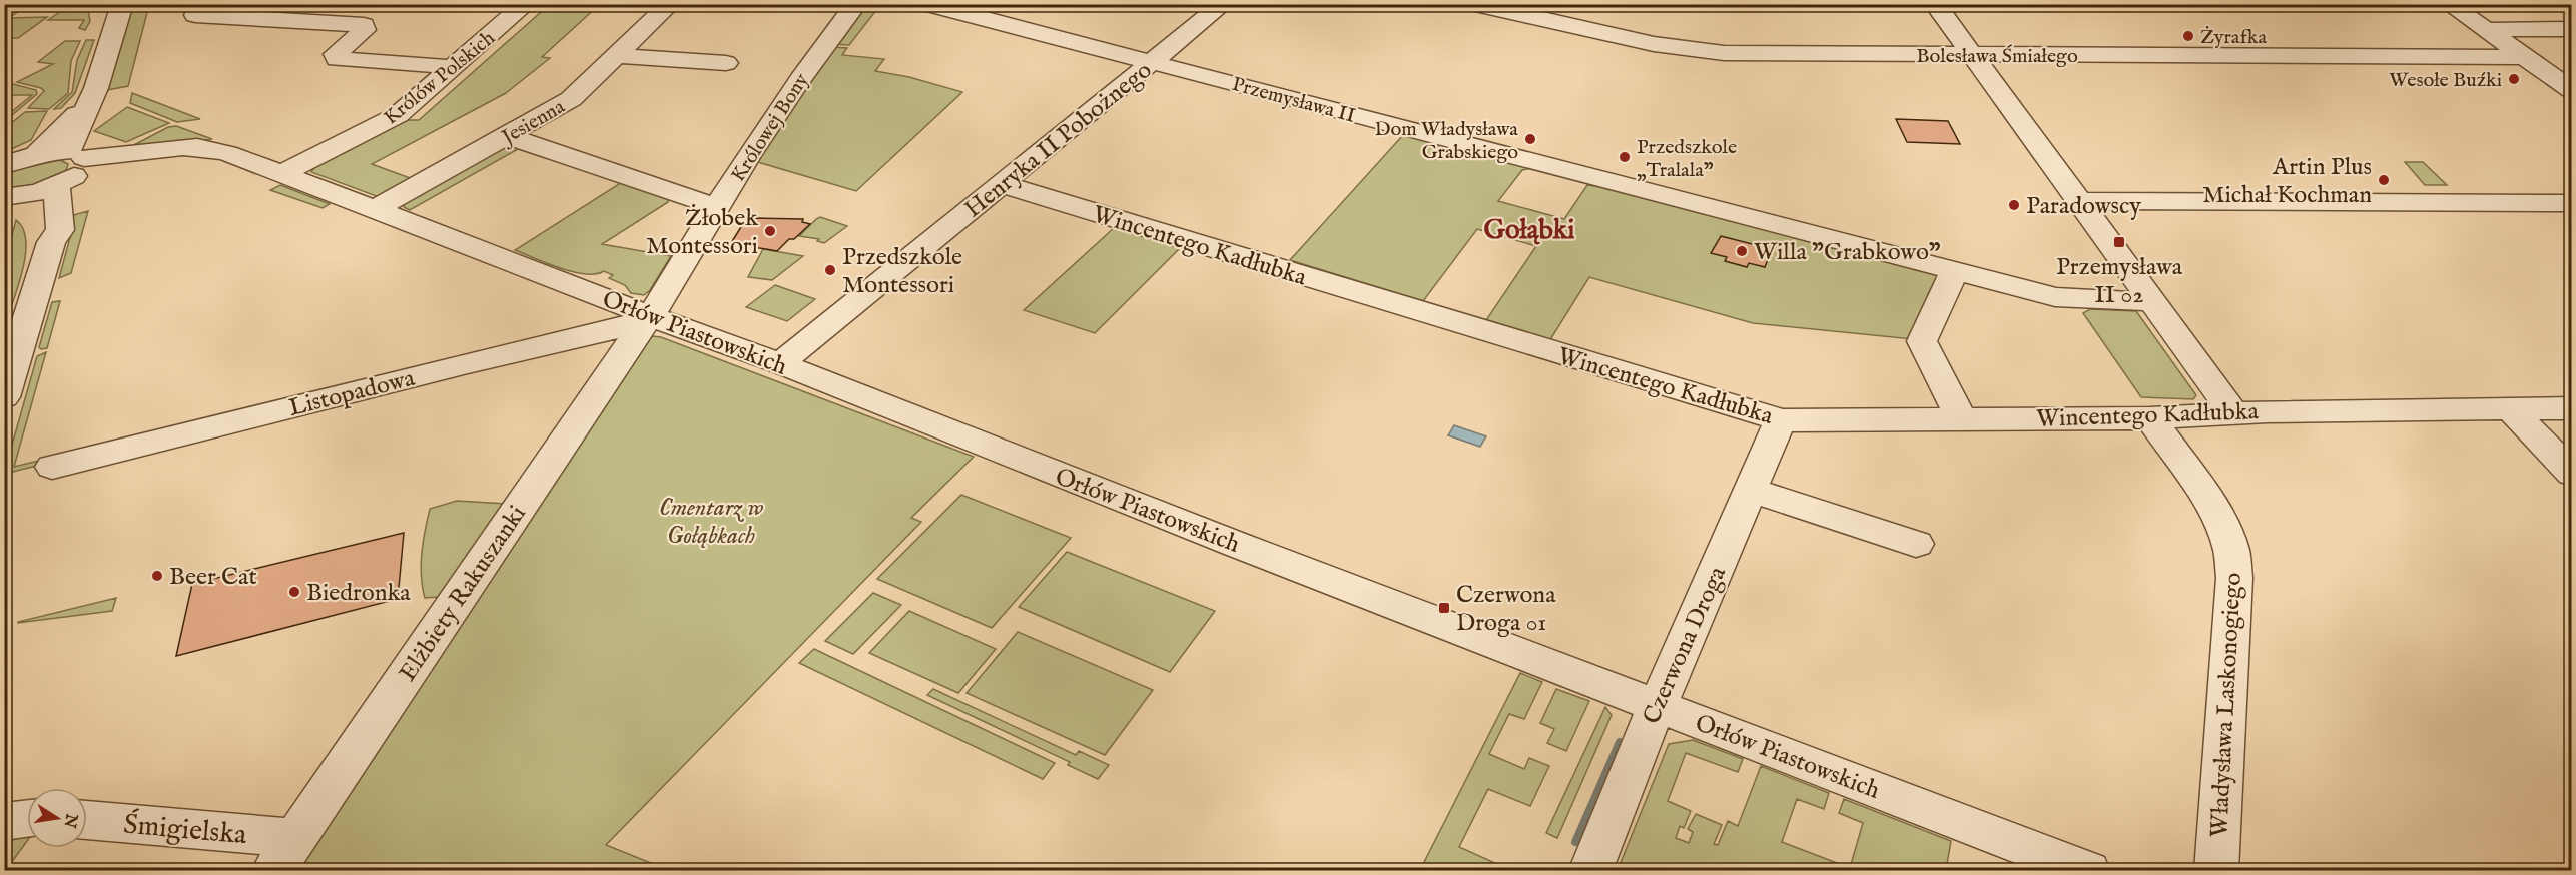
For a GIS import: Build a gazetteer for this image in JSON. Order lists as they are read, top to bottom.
{
  "streets": {
    "street": [
      "Bolesława Śmiałego",
      "Królów Polskich",
      "Przemysława II",
      "Jesienna",
      "Królowej Bony",
      "Henryka II Pobożnego",
      "Wincentego Kadłubka",
      "Orłów Piastowskich",
      "Listopadowa",
      "Elżbiety Rakuszanki",
      "Czerwona Droga",
      "Władysława Laskonogiego",
      "Śmigielska"
    ]
  },
  "crossings": [
    ["Królów Polskich", "Orłów Piastowskich"],
    ["Przemysława II", "Henryka II Pobożnego"],
    ["Jesienna", "Orłów Piastowskich"],
    ["Królowej Bony", "Orłów Piastowskich"],
    ["Królowej Bony", "Listopadowa"],
    ["Królowej Bony", "Elżbiety Rakuszanki"],
    ["Henryka II Pobożnego", "Wincentego Kadłubka"],
    ["Henryka II Pobożnego", "Orłów Piastowskich"],
    ["Wincentego Kadłubka", "Czerwona Droga"],
    ["Wincentego Kadłubka", "Władysława Laskonogiego"],
    ["Orłów Piastowskich", "Listopadowa"],
    ["Orłów Piastowskich", "Elżbiety Rakuszanki"],
    ["Orłów Piastowskich", "Czerwona Droga"],
    ["Listopadowa", "Elżbiety Rakuszanki"],
    ["Elżbiety Rakuszanki", "Śmigielska"]
  ],
  "districts": ["Gołąbki"],
  "parks": ["Cmentarz w Gołąbkach"],
  "places": {
    "other": [
      "Żyrafka",
      "Wesołe Buźki",
      "Dom Władysława Grabskiego",
      "Przedszkole „Tralala”",
      "Artin Plus Michał Kochman",
      "Paradowscy",
      "Żłobek Montessori",
      "Willa \"Grabkowo\"",
      "Przedszkole Montessori",
      "Beer Cat",
      "Biedronka"
    ],
    "transit": ["Przemysława II 02", "Czerwona Droga 01"]
  },
  "north": "right"
}
